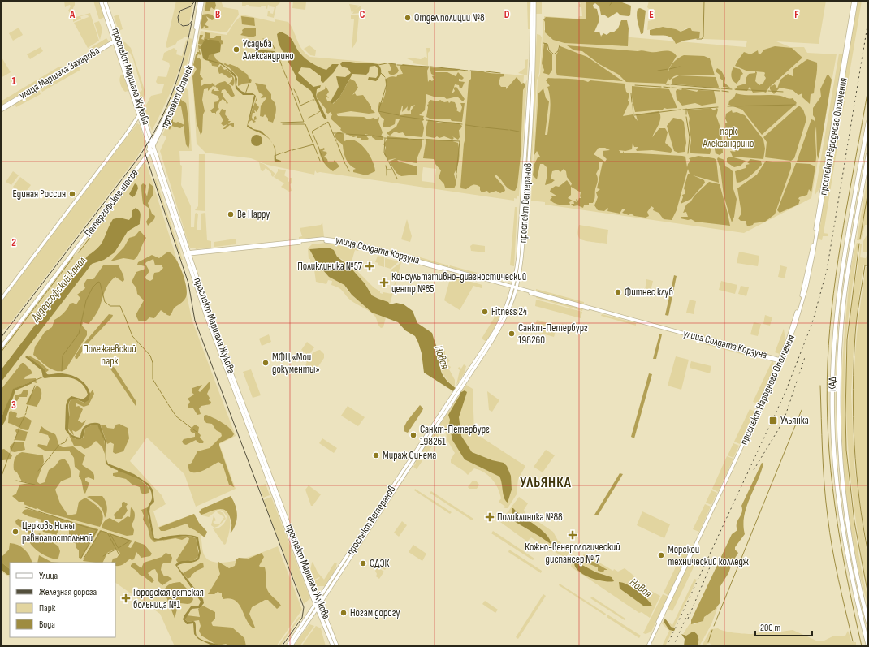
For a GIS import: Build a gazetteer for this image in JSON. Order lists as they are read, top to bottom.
{
  "streets": {
    "highway": ["КАД"],
    "main road": [
      "улица Маршала Захарова",
      "проспект Маршала Жукова",
      "проспект Стачек",
      "проспект Народного Ополчения",
      "Петергофское шоссе",
      "проспект Ветеранов",
      "улица Солдата Корзуна"
    ]
  },
  "crossings": [
    ["улица Маршала Захарова", "проспект Маршала Жукова"],
    ["проспект Маршала Жукова", "проспект Стачек"],
    ["проспект Маршала Жукова", "Петергофское шоссе"],
    ["проспект Маршала Жукова", "проспект Ветеранов"],
    ["проспект Маршала Жукова", "улица Солдата Корзуна"],
    ["проспект Стачек", "Петергофское шоссе"],
    ["проспект Народного Ополчения", "улица Солдата Корзуна"],
    ["проспект Ветеранов", "улица Солдата Корзуна"]
  ],
  "districts": ["УЛЬЯНКА"],
  "water": ["Дудергофский канал", "Новая"],
  "parks": ["парк Александрино", "Полежаевский парк"],
  "places": {
    "other": [
      "Отдел полиции №8",
      "Усадьба Александрино",
      "Единая Россия",
      "Be Happy",
      "Фитнес клуб",
      "Fitness 24",
      "Санкт-Петербург 198260",
      "МФЦ «Мои документы»",
      "Санкт-Петербург 198261",
      "Мираж Синема",
      "Церковь Нины равноапостольной",
      "Морской технический колледж",
      "СДЭК",
      "Ногам дорогу"
    ],
    "health": [
      "Поликлиника №57",
      "Консультативно-диагностический центр №85",
      "Поликлиника №88",
      "Кожно-венерологический диспансер № 7",
      "Городская детская больница №1"
    ],
    "transit": ["Ульянка"]
  },
  "legend": [
    "Улица",
    "Железная дорога",
    "Парк",
    "Вода"
  ],
  "scale_bar": "200 m",
  "grid": {
    "columns": [
      "A",
      "B",
      "C",
      "D",
      "E",
      "F"
    ],
    "rows": ["1", "2", "3"]
  }
}
